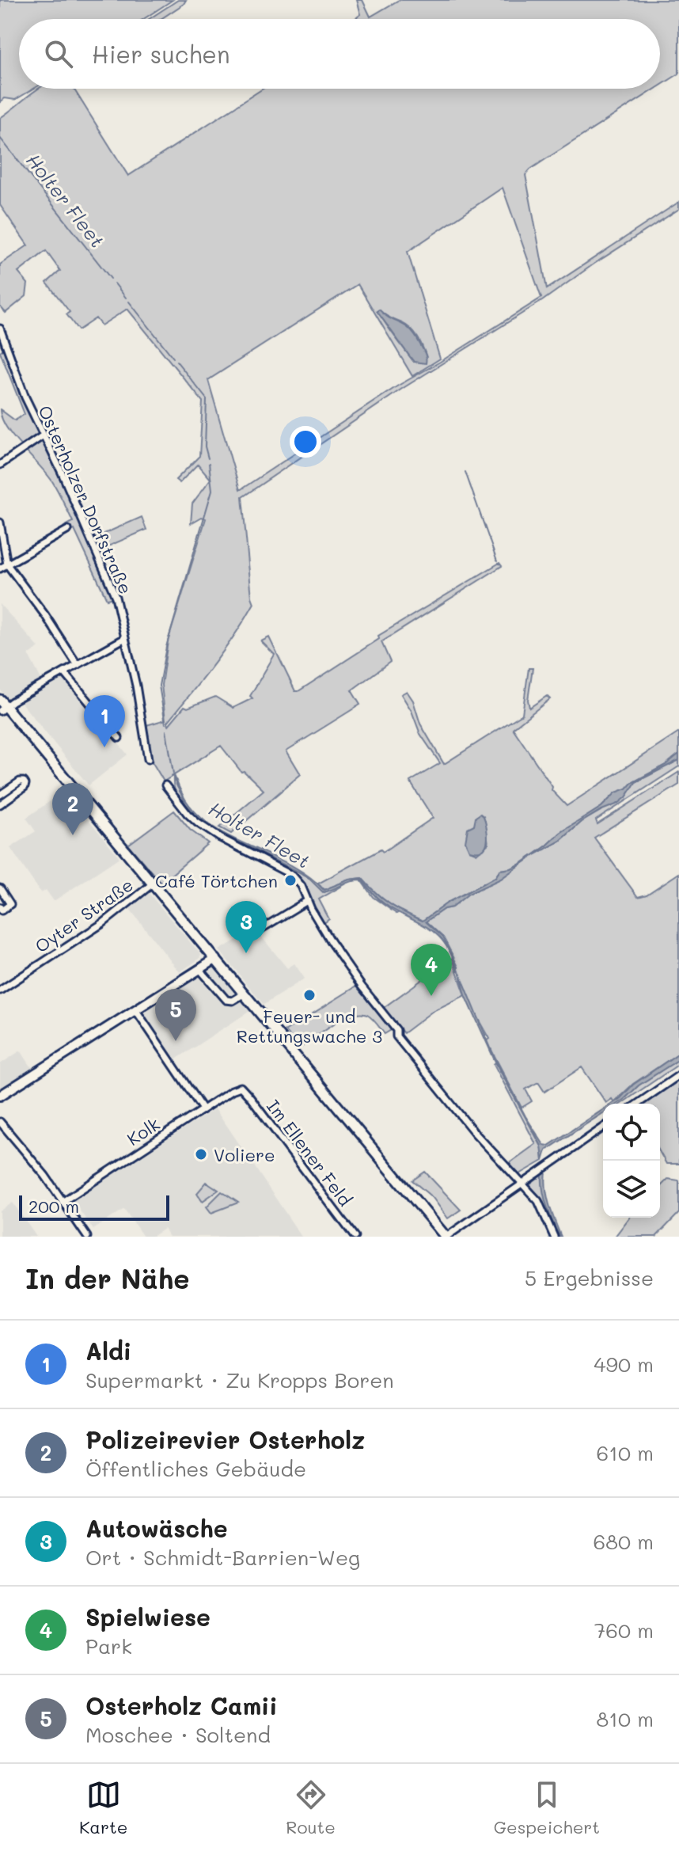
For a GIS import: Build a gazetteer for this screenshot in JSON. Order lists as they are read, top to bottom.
{
  "streets": {
    "street": [
      "Osterholzer Dorfstraße",
      "Oyter Straße",
      "Kolk",
      "Im Ellener Feld"
    ]
  },
  "crossings": [
    ["Kolk", "Im Ellener Feld"]
  ],
  "water": ["Holter Fleet"],
  "places": ["Café Törtchen", "Feuer- und Rettungswache 3", "Voliere"],
  "scale_bar": "200 m",
  "page": {
    "search": "Hier suchen",
    "pins": [
      "1",
      "2",
      "3",
      "4",
      "5"
    ],
    "scale": "200 m",
    "heading": ["In der Nähe", "5 Ergebnisse"],
    "list": [
      {
        "mark": "1",
        "name": "Aldi",
        "note": "Supermarkt · Zu Kropps Boren",
        "value": "490 m"
      },
      {
        "mark": "2",
        "name": "Polizeirevier Osterholz",
        "note": "Öffentliches Gebäude",
        "value": "610 m"
      },
      {
        "mark": "3",
        "name": "Autowäsche",
        "note": "Ort · Schmidt-Barrien-Weg",
        "value": "680 m"
      },
      {
        "mark": "4",
        "name": "Spielwiese",
        "note": "Park",
        "value": "760 m"
      },
      {
        "mark": "5",
        "name": "Osterholz Camii",
        "note": "Moschee · Soltend",
        "value": "810 m"
      }
    ],
    "nav": ["Karte", "Route", "Gespeichert"]
  }
}
